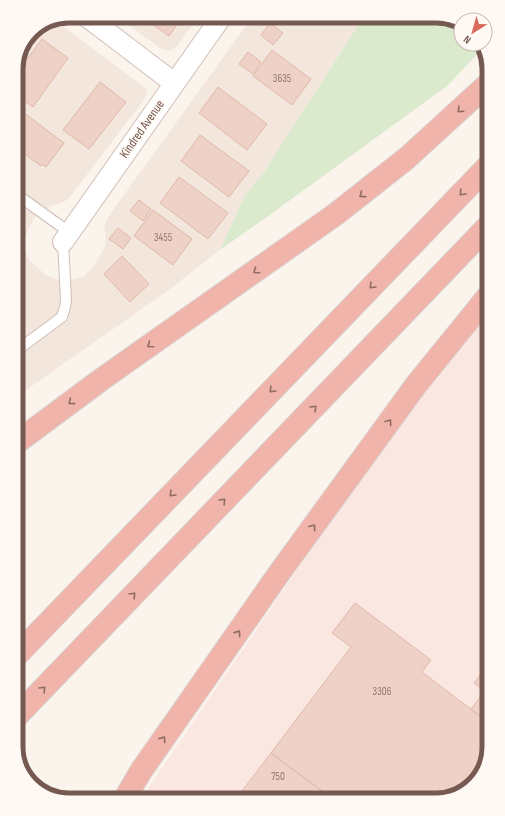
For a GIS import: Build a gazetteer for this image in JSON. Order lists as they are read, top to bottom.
{
  "streets": {
    "street": ["Kindred Avenue"]
  },
  "house_numbers": [
    "3635",
    "3455",
    "3306",
    "750"
  ],
  "north": "bottom left"
}
